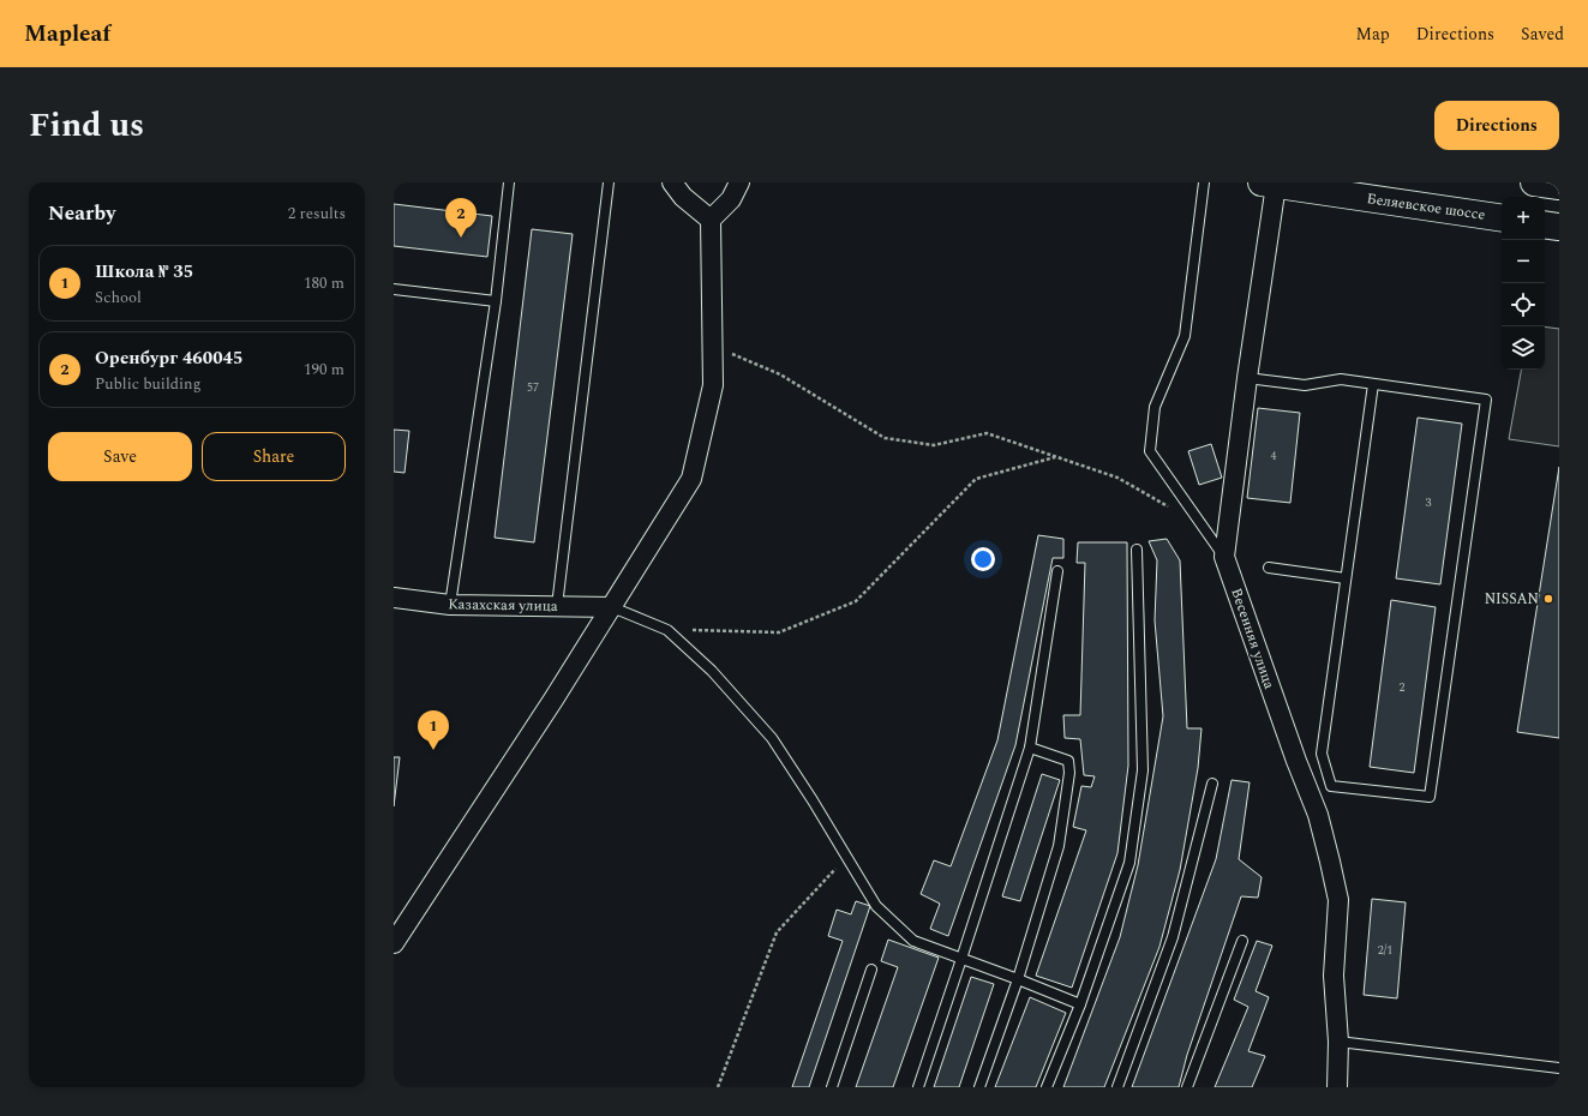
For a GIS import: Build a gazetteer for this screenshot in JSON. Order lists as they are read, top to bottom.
{
  "streets": {
    "main road": ["Беляевское шоссе"],
    "street": ["Казахская улица", "Весенняя улица"]
  },
  "crossings": [
    ["Беляевское шоссе", "Весенняя улица"]
  ],
  "places": ["NISSAN"],
  "house_numbers": [
    "57",
    "4",
    "3",
    "2",
    "2/1"
  ],
  "page": {
    "header": "Mapleaf",
    "nav": ["Map", "Directions", "Saved"],
    "title": "Find us",
    "buttons": [
      "Directions",
      ["Save", "Share"]
    ],
    "heading": ["Nearby", "2 results"],
    "map_buttons": ["+", "−"],
    "pins": ["2", "1"],
    "list": [
      {
        "mark": "1",
        "name": "Школа № 35",
        "note": "School",
        "value": "180 m"
      },
      {
        "mark": "2",
        "name": "Оренбург 460045",
        "note": "Public building",
        "value": "190 m"
      }
    ]
  }
}
